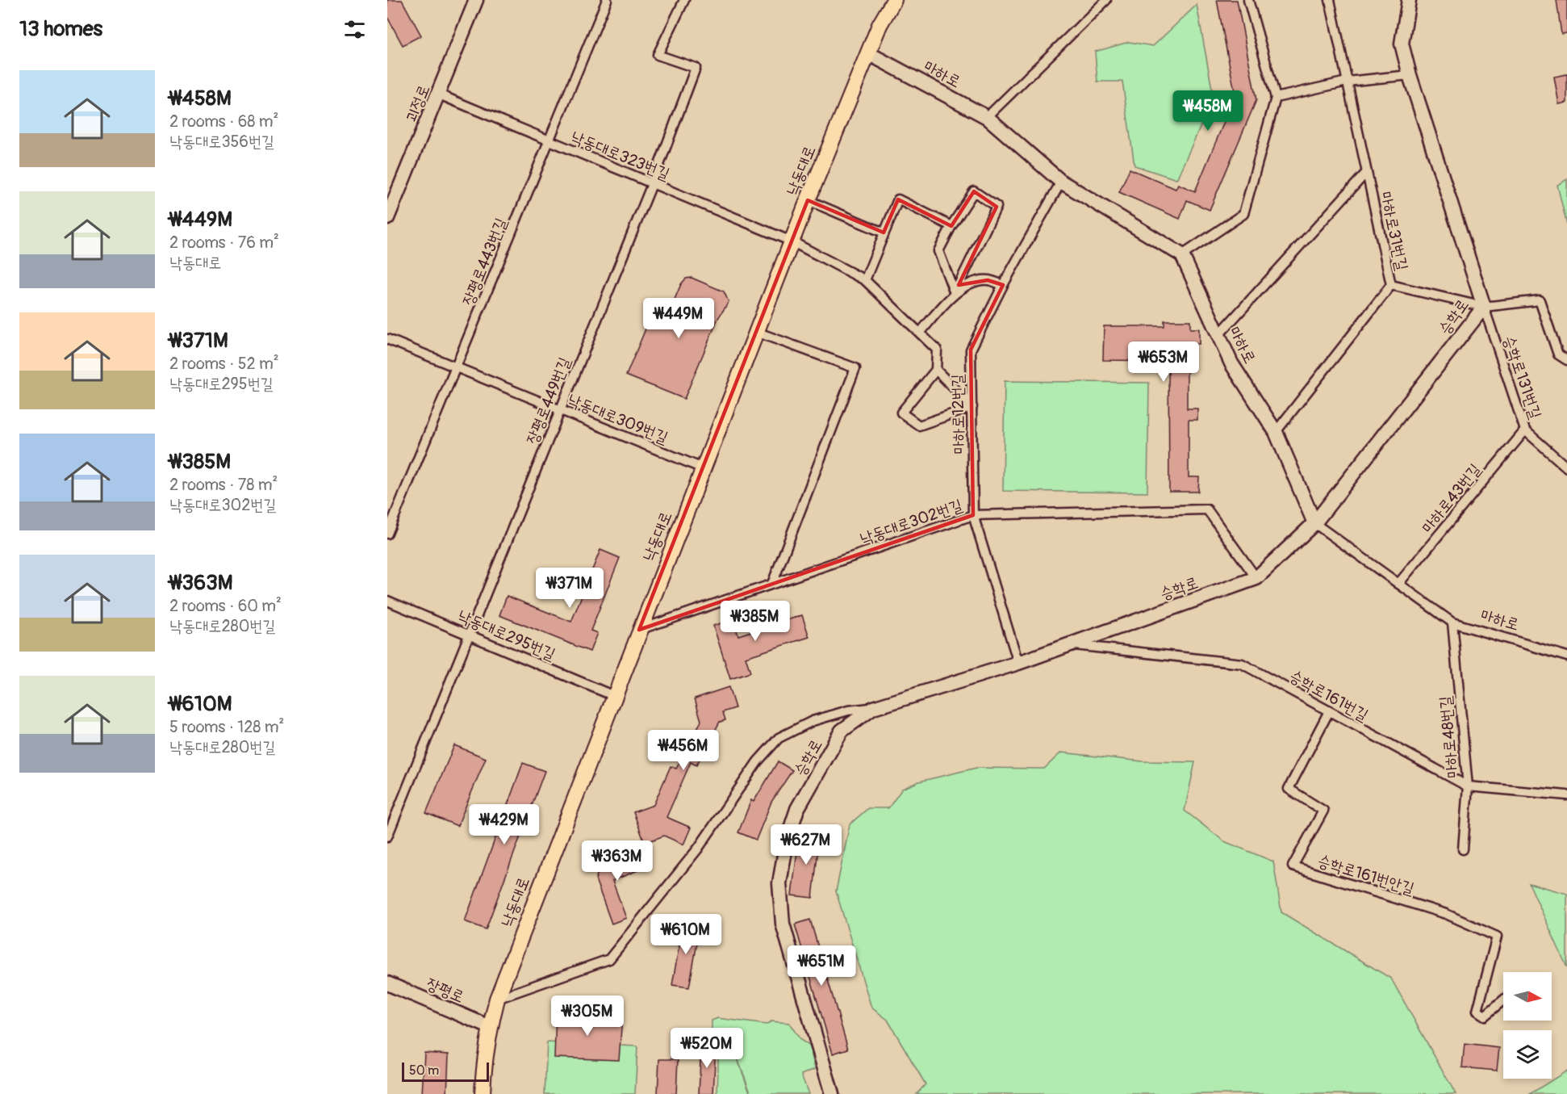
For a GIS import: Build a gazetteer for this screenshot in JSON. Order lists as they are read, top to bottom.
{
  "streets": {
    "main road": ["낙동대로"],
    "street": [
      "마하로",
      "괴정로",
      "낙동대로323번길",
      "마하로31번길",
      "장평로443번길",
      "승학로",
      "승학로131번길",
      "장평로449번길",
      "마하로12번길",
      "낙동대로309번길",
      "마하로43번길",
      "낙동대로302번길",
      "낙동대로295번길",
      "승학로161번길",
      "마하로48번길",
      "승학로161번안길",
      "장평로"
    ]
  },
  "crossings": [
    ["마하로", "낙동대로"],
    ["마하로", "마하로31번길"],
    ["마하로", "승학로"],
    ["마하로", "마하로12번길"],
    ["마하로", "마하로43번길"],
    ["마하로", "마하로48번길"],
    ["괴정로", "낙동대로323번길"],
    ["낙동대로323번길", "낙동대로"],
    ["낙동대로323번길", "장평로443번길"],
    ["낙동대로323번길", "장평로449번길"],
    ["낙동대로", "낙동대로309번길"],
    ["낙동대로", "낙동대로302번길"],
    ["낙동대로", "낙동대로295번길"],
    ["낙동대로", "장평로"],
    ["장평로443번길", "낙동대로309번길"],
    ["승학로", "승학로131번길"],
    ["승학로", "마하로12번길"],
    ["승학로", "낙동대로302번길"],
    ["승학로", "승학로161번길"],
    ["승학로131번길", "마하로43번길"],
    ["장평로449번길", "낙동대로309번길"],
    ["장평로449번길", "낙동대로295번길"],
    ["마하로12번길", "낙동대로302번길"],
    ["승학로161번길", "마하로48번길"],
    ["승학로161번길", "승학로161번안길"]
  ],
  "scale_bar": "50 m",
  "north": "right",
  "page": {
    "heading": "13 homes",
    "list": [
      {
        "name": "₩458M",
        "note": "2 rooms · 68 m² · 낙동대로356번길"
      },
      {
        "name": "₩449M",
        "note": "2 rooms · 76 m² · 낙동대로"
      },
      {
        "name": "₩371M",
        "note": "2 rooms · 52 m² · 낙동대로295번길"
      },
      {
        "name": "₩385M",
        "note": "2 rooms · 78 m² · 낙동대로302번길"
      },
      {
        "name": "₩363M",
        "note": "2 rooms · 60 m² · 낙동대로280번길"
      },
      {
        "name": "₩610M",
        "note": "5 rooms · 128 m² · 낙동대로280번길"
      }
    ],
    "price": [
      "₩458M",
      "₩449M",
      "₩653M",
      "₩371M",
      "₩385M",
      "₩456M",
      "₩429M",
      "₩627M",
      "₩363M",
      "₩610M",
      "₩651M",
      "₩305M",
      "₩520M"
    ],
    "scale": "50 m"
  }
}
